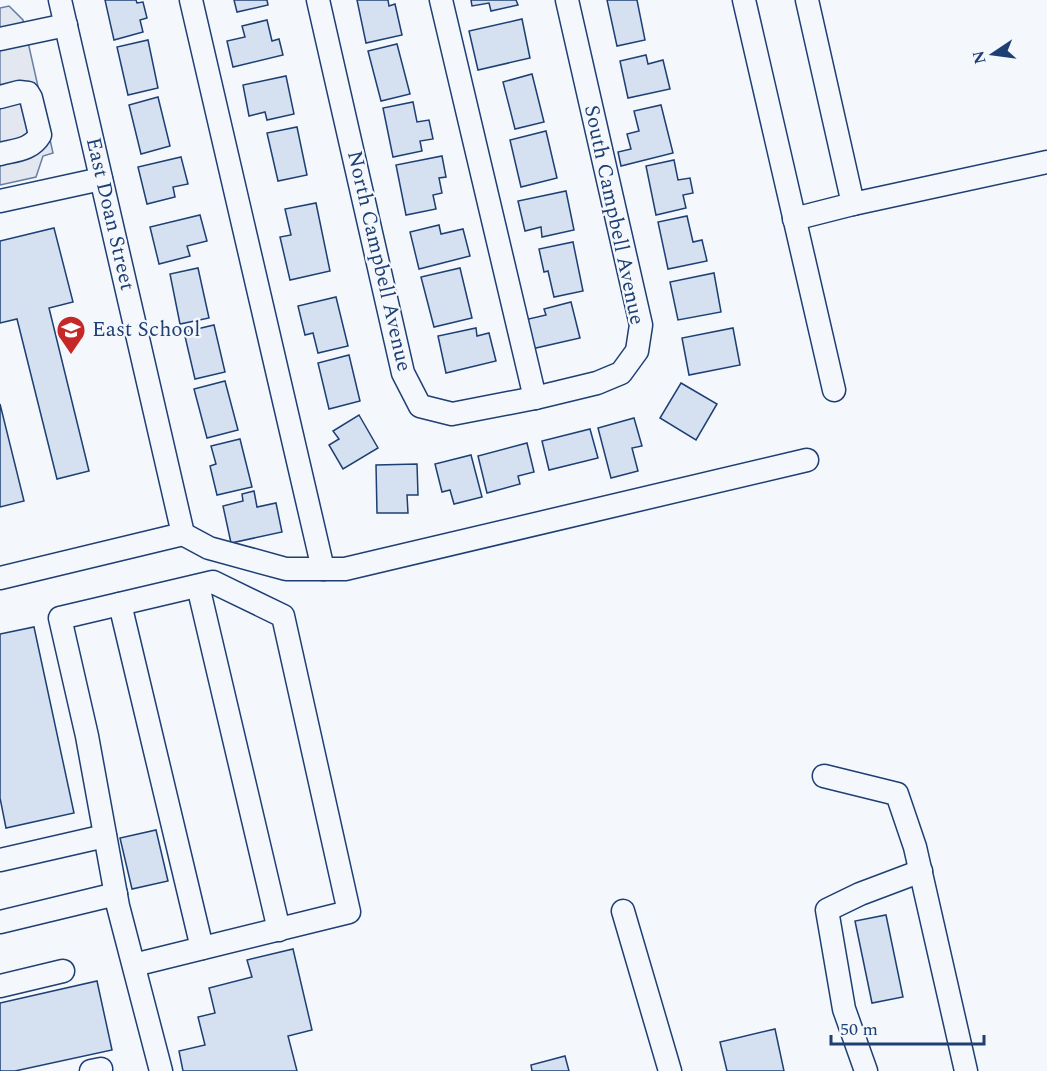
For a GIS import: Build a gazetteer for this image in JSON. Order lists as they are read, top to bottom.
{
  "streets": {
    "street": ["East Doan Street", "South Campbell Avenue", "North Campbell Avenue"]
  },
  "crossings": [
    ["South Campbell Avenue", "North Campbell Avenue"]
  ],
  "places": {
    "school or university": ["East School"]
  },
  "scale_bar": "50 m",
  "north": "left"
}
